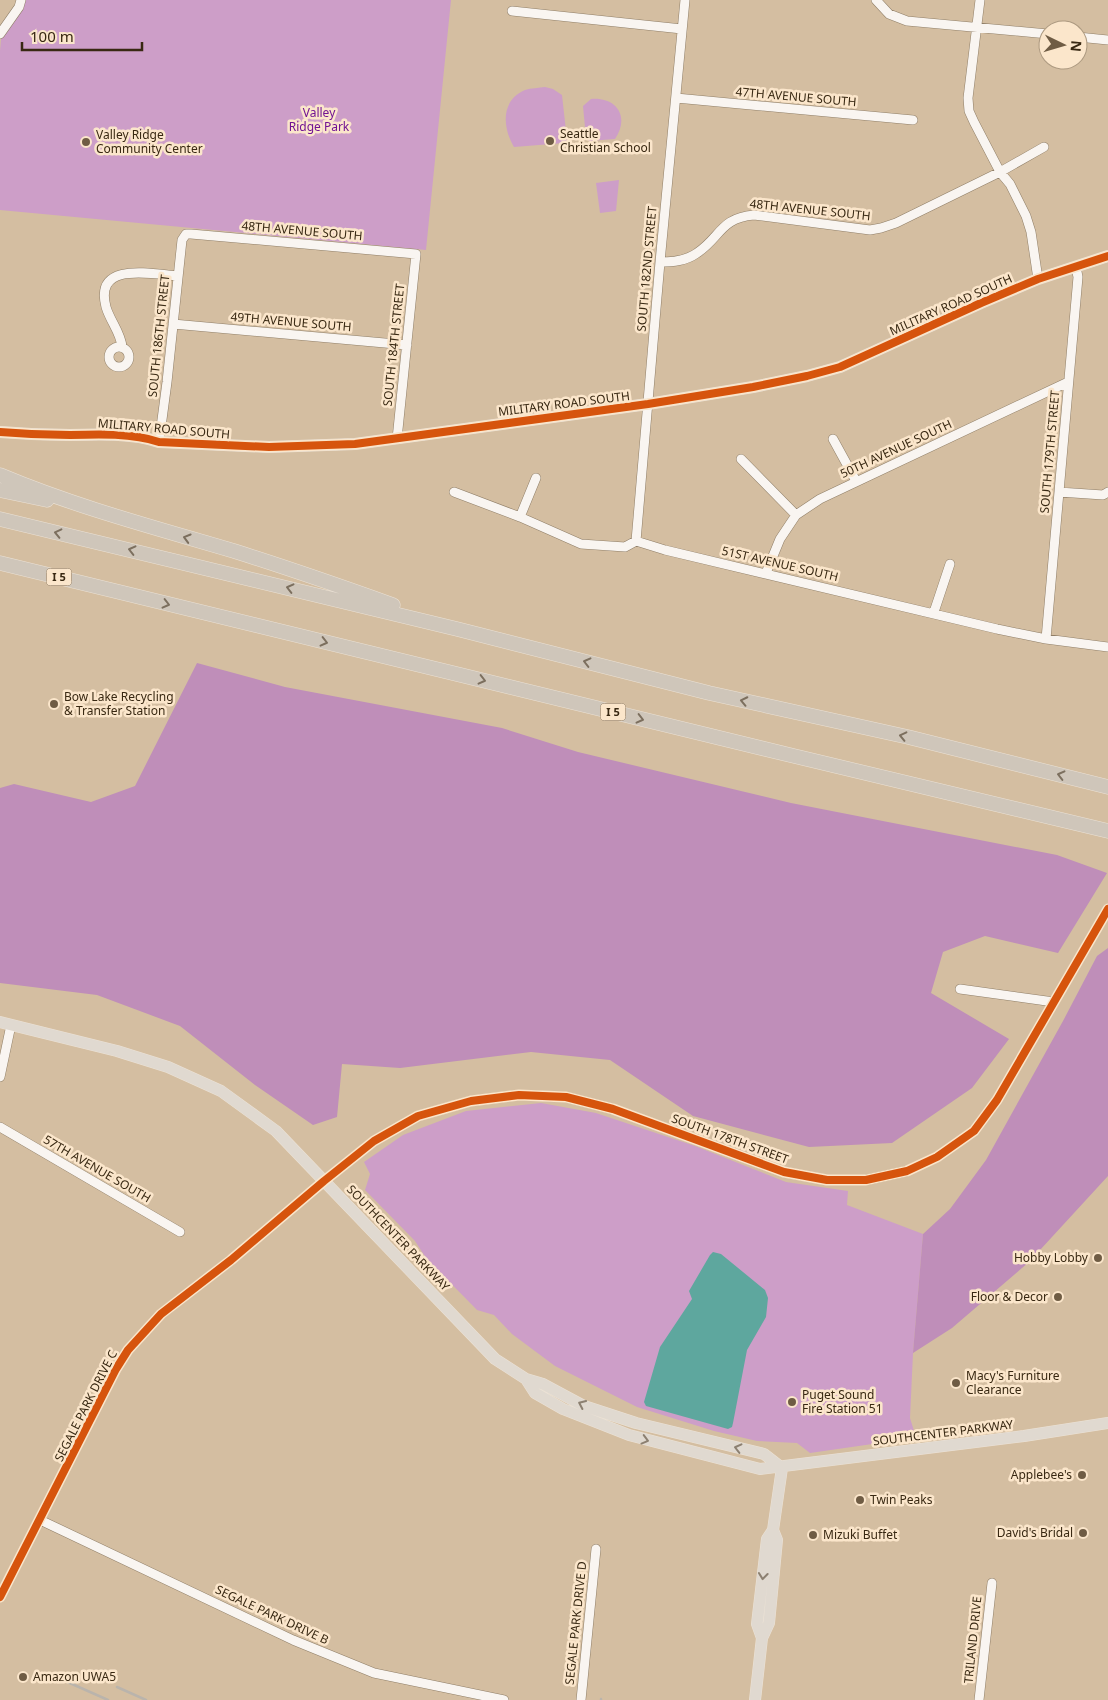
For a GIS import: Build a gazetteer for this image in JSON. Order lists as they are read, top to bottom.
{
  "streets": {
    "highway": ["I 5"],
    "main road": ["MILITARY ROAD SOUTH", "SOUTHCENTER PARKWAY"],
    "street": [
      "47TH AVENUE SOUTH",
      "48TH AVENUE SOUTH",
      "SOUTH 182ND STREET",
      "49TH AVENUE SOUTH",
      "SOUTH 186TH STREET",
      "SOUTH 184TH STREET",
      "50TH AVENUE SOUTH",
      "SOUTH 179TH STREET",
      "51ST AVENUE SOUTH",
      "SOUTH 178TH STREET",
      "57TH AVENUE SOUTH",
      "SEGALE PARK DRIVE C",
      "SEGALE PARK DRIVE B",
      "SEGALE PARK DRIVE D",
      "TRILAND DRIVE"
    ]
  },
  "crossings": [
    ["47TH AVENUE SOUTH", "SOUTH 182ND STREET"],
    ["48TH AVENUE SOUTH", "SOUTH 182ND STREET"],
    ["48TH AVENUE SOUTH", "SOUTH 186TH STREET"],
    ["48TH AVENUE SOUTH", "SOUTH 184TH STREET"],
    ["SOUTH 182ND STREET", "MILITARY ROAD SOUTH"],
    ["SOUTH 182ND STREET", "51ST AVENUE SOUTH"],
    ["MILITARY ROAD SOUTH", "SOUTH 186TH STREET"],
    ["MILITARY ROAD SOUTH", "SOUTH 184TH STREET"],
    ["MILITARY ROAD SOUTH", "SOUTH 179TH STREET"],
    ["49TH AVENUE SOUTH", "SOUTH 186TH STREET"],
    ["49TH AVENUE SOUTH", "SOUTH 184TH STREET"],
    ["50TH AVENUE SOUTH", "SOUTH 179TH STREET"],
    ["50TH AVENUE SOUTH", "51ST AVENUE SOUTH"],
    ["SOUTH 179TH STREET", "51ST AVENUE SOUTH"],
    ["SOUTH 178TH STREET", "SOUTHCENTER PARKWAY"],
    ["SOUTH 178TH STREET", "SEGALE PARK DRIVE C"],
    ["SOUTHCENTER PARKWAY", "SEGALE PARK DRIVE C"],
    ["SEGALE PARK DRIVE C", "SEGALE PARK DRIVE B"]
  ],
  "parks": ["Valley Ridge Park"],
  "places": [
    "Seattle Christian School",
    "Valley Ridge Community Center",
    "Bow Lake Recycling & Transfer Station",
    "Hobby Lobby",
    "Floor & Decor",
    "Macy's Furniture Clearance",
    "Puget Sound Fire Station 51",
    "Applebee's",
    "Twin Peaks",
    "David's Bridal",
    "Mizuki Buffet",
    "Amazon UWA5"
  ],
  "scale_bar": "100 m",
  "north": "right"
}
